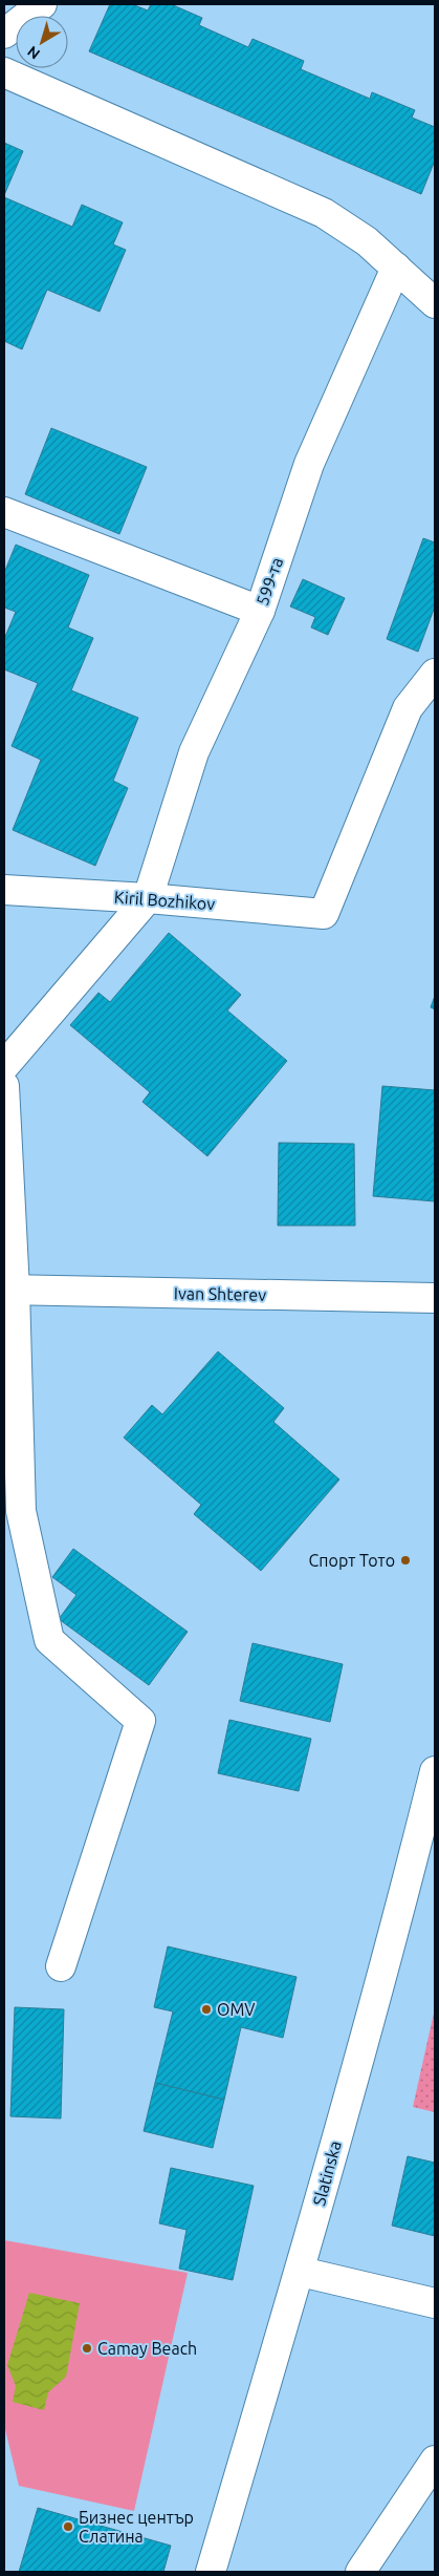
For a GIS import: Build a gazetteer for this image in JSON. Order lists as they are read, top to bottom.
{
  "streets": {
    "street": [
      "599-та",
      "Kiril Bozhikov",
      "Ivan Shterev",
      "Slatinska"
    ]
  },
  "crossings": [
    ["599-та", "Kiril Bozhikov"]
  ],
  "places": [
    "Спорт Тото",
    "OMV",
    "Camay Beach",
    "Бизнес център Слатина"
  ],
  "north": "bottom left"
}
